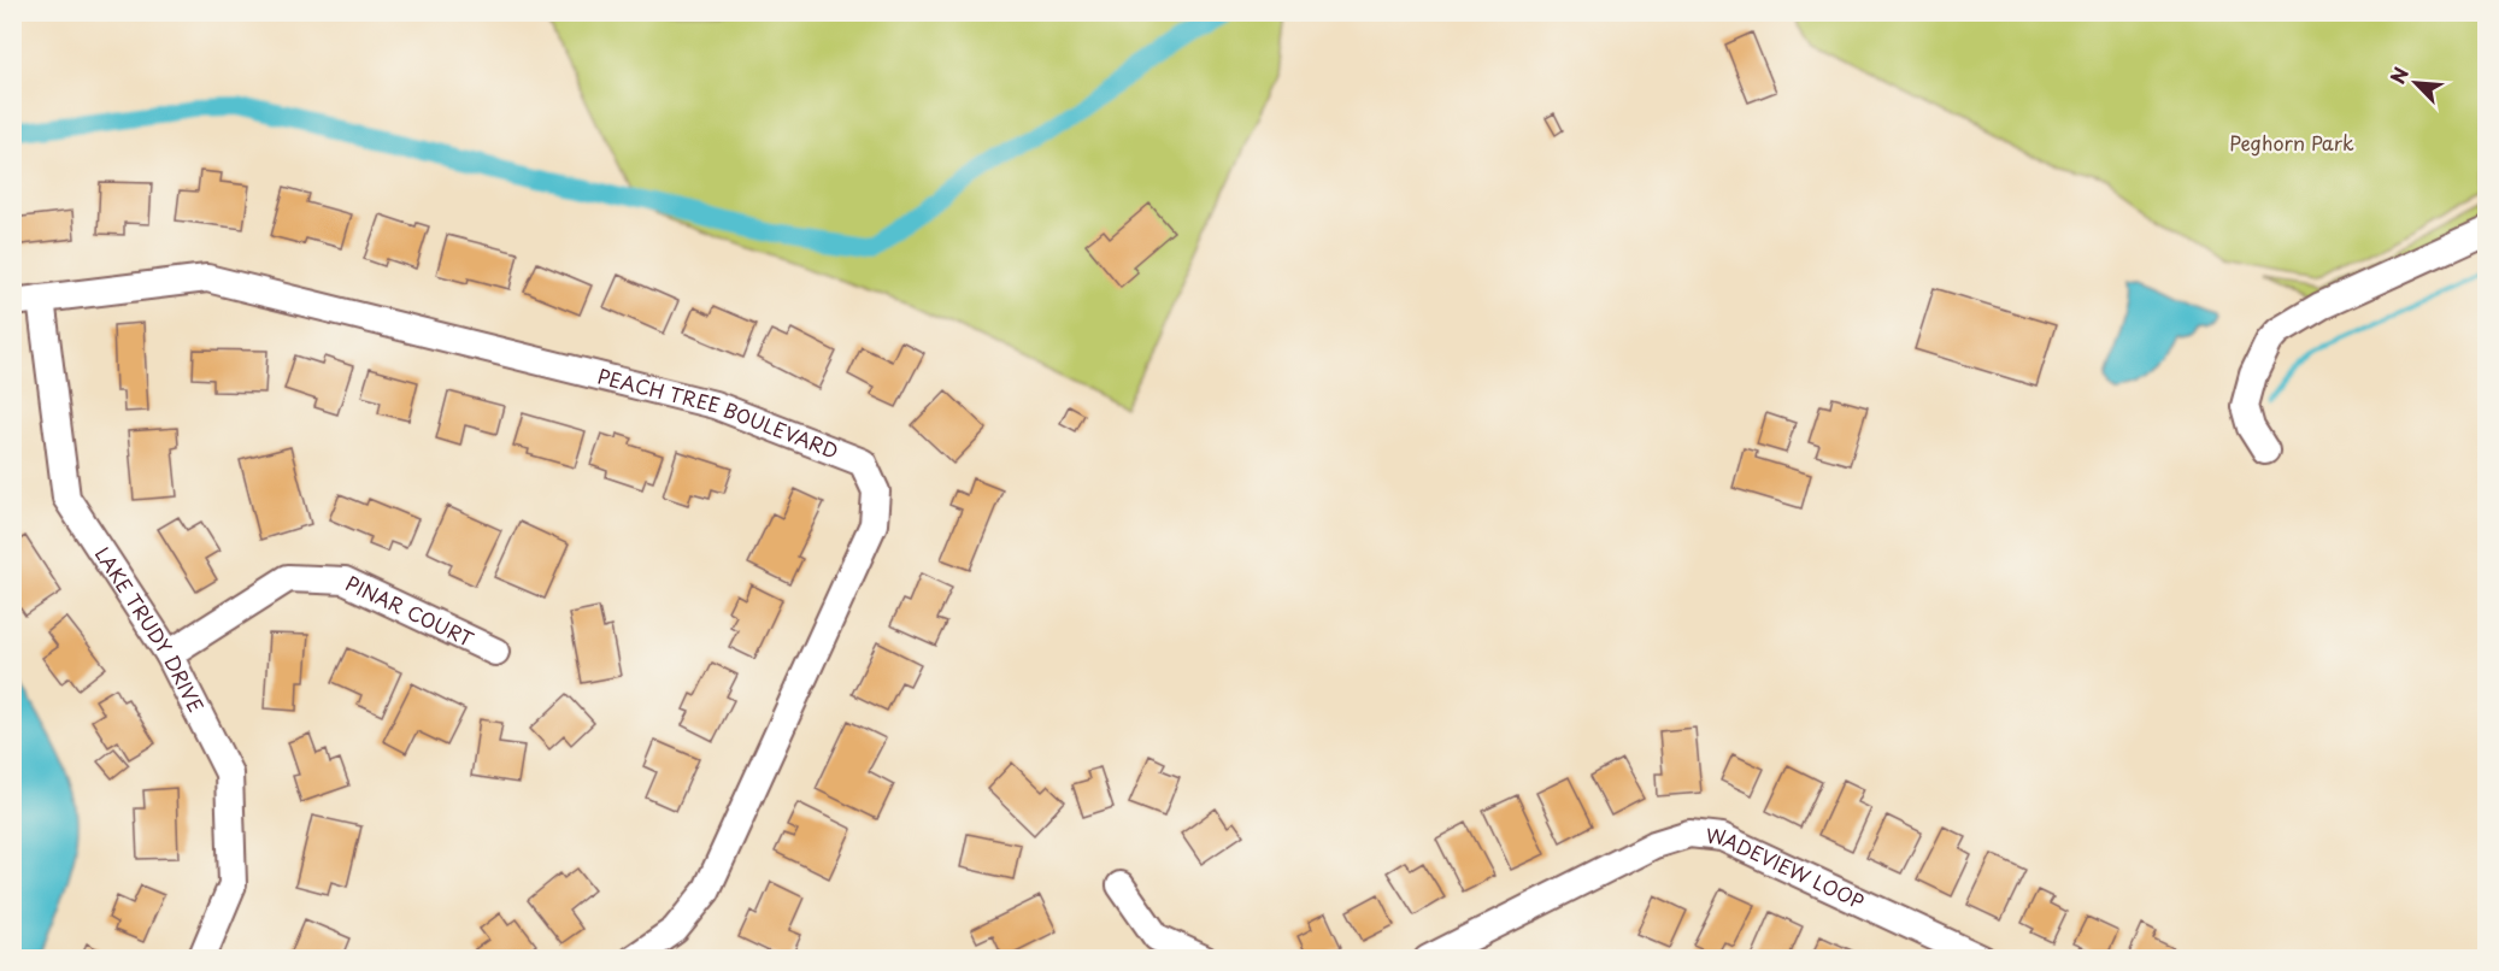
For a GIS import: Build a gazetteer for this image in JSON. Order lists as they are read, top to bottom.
{
  "streets": {
    "street": [
      "PEACH TREE BOULEVARD",
      "PINAR COURT",
      "LAKE TRUDY DRIVE",
      "WADEVIEW LOOP"
    ]
  },
  "crossings": [
    ["PEACH TREE BOULEVARD", "LAKE TRUDY DRIVE"],
    ["PINAR COURT", "LAKE TRUDY DRIVE"]
  ],
  "parks": ["Peghorn Park"],
  "north": "top left"
}
